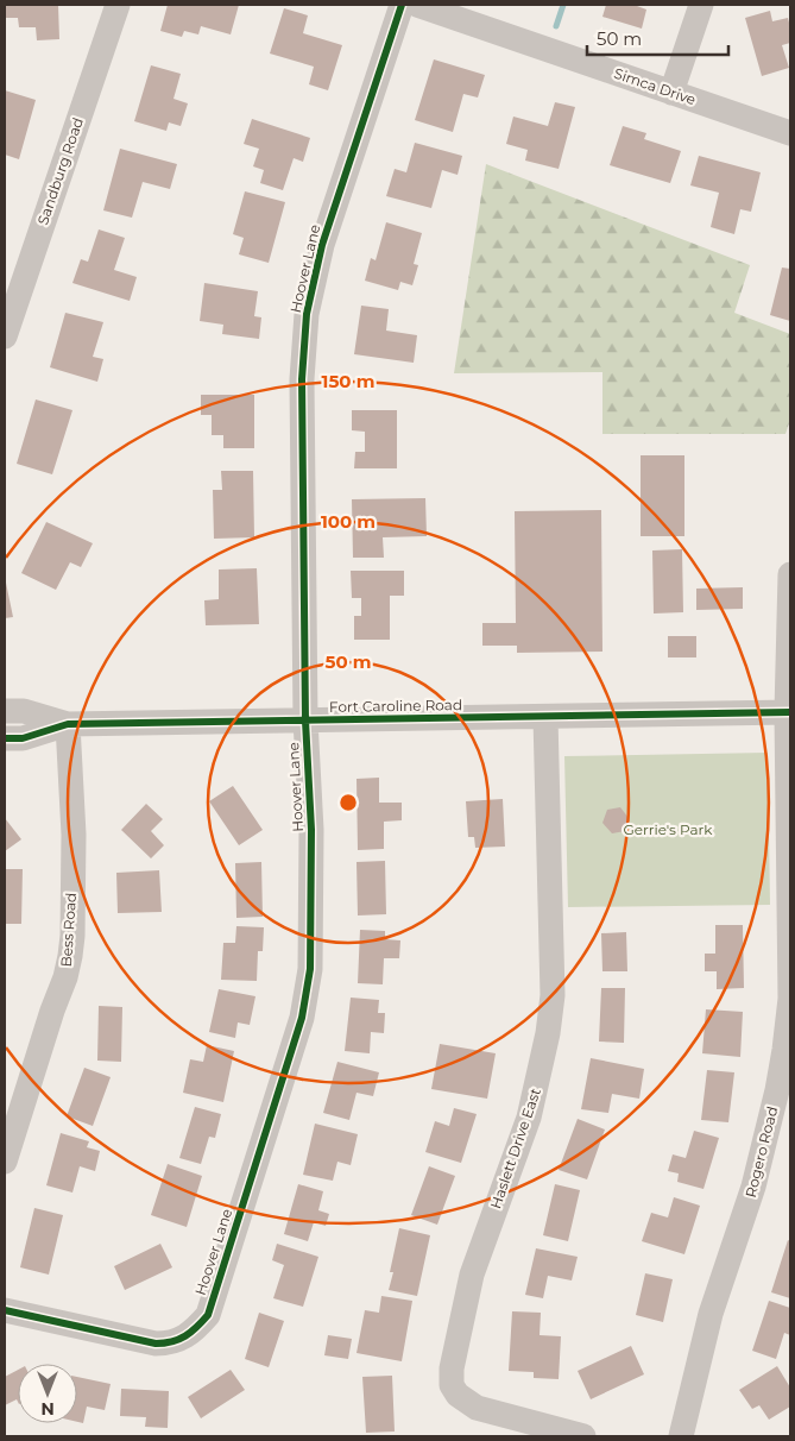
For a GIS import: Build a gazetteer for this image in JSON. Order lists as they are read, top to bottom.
{
  "streets": {
    "street": [
      "Simca Drive",
      "Sandburg Road",
      "Hoover Lane",
      "Fort Caroline Road",
      "Bess Road",
      "Haslett Drive East",
      "Rogero Road"
    ]
  },
  "crossings": [
    ["Hoover Lane", "Fort Caroline Road"],
    ["Fort Caroline Road", "Bess Road"],
    ["Fort Caroline Road", "Haslett Drive East"],
    ["Fort Caroline Road", "Rogero Road"]
  ],
  "parks": ["Gerrie's Park"],
  "scale_bar": "50 m",
  "north": "bottom",
  "rings": ["150 m", "100 m", "50 m"]
}
